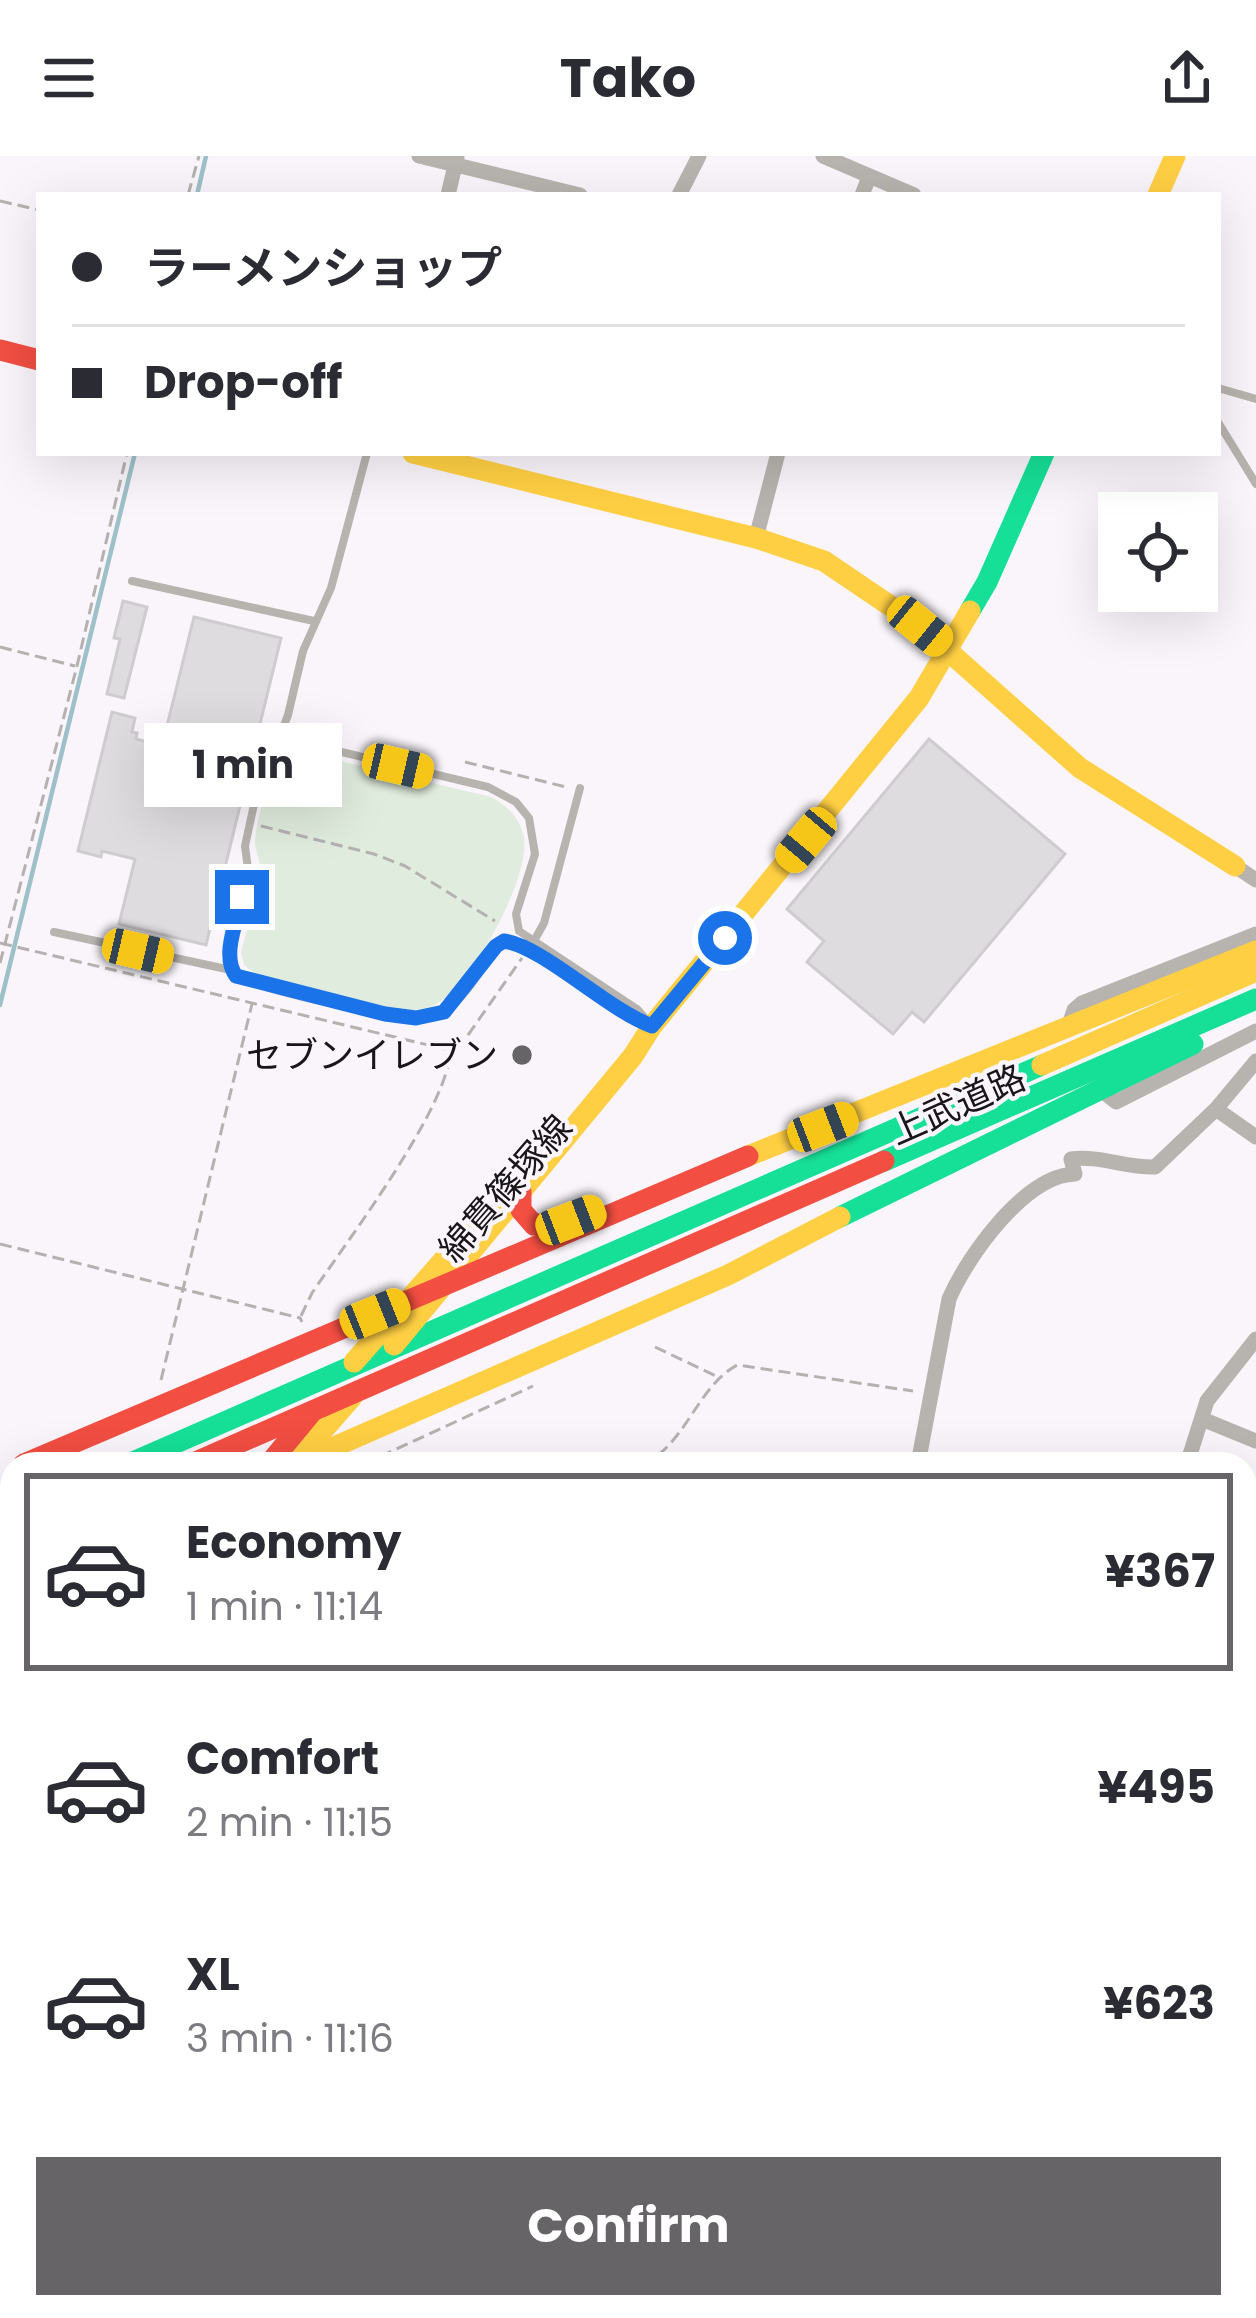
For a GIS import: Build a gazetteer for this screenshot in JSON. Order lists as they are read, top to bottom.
{
  "streets": {
    "main road": ["上武道路", "綿貫篠塚線"]
  },
  "places": ["セブンイレブン"],
  "page": {
    "header": "Tako",
    "banner": ["ラーメンショップ", "Drop-off"],
    "bubble": "1 min",
    "list": [
      {
        "name": "Economy",
        "note": "1 min · 11:14",
        "value": "¥367"
      },
      {
        "name": "Comfort",
        "note": "2 min · 11:15",
        "value": "¥495"
      },
      {
        "name": "XL",
        "note": "3 min · 11:16",
        "value": "¥623"
      }
    ],
    "buttons": "Confirm"
  }
}
